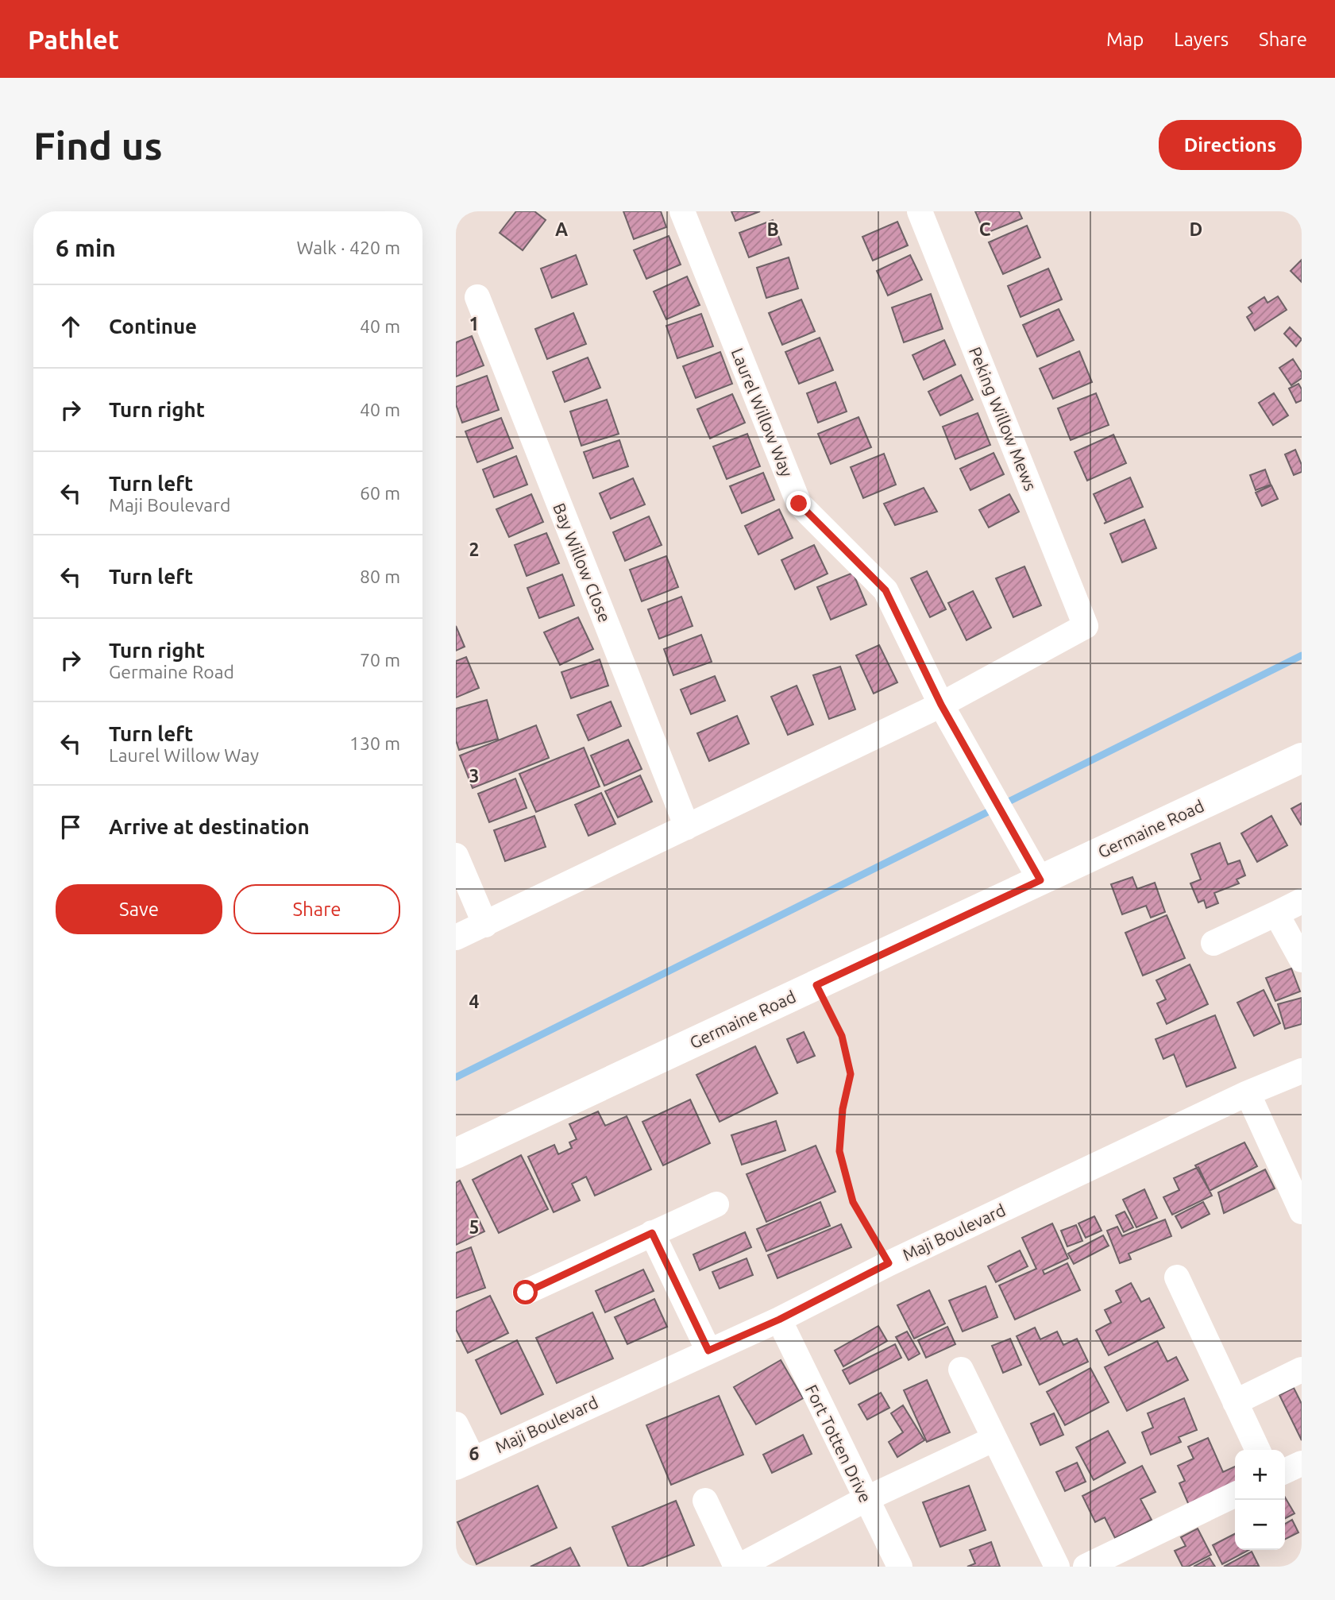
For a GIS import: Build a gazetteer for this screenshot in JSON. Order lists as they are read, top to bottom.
{
  "streets": {
    "street": [
      "Laurel Willow Way",
      "Peking Willow Mews",
      "Bay Willow Close",
      "Germaine Road",
      "Maji Boulevard",
      "Fort Totten Drive"
    ]
  },
  "crossings": [
    ["Laurel Willow Way", "Peking Willow Mews"],
    ["Laurel Willow Way", "Germaine Road"],
    ["Maji Boulevard", "Fort Totten Drive"]
  ],
  "page": {
    "header": "Pathlet",
    "nav": ["Map", "Layers", "Share"],
    "buttons": [
      "Directions",
      ["Save", "Share"]
    ],
    "title": "Find us",
    "heading": ["6 min", "Walk · 420 m"],
    "list": [
      ["Continue", "40 m"],
      ["Turn right", "40 m"],
      ["Turn left", "Maji Boulevard", "60 m"],
      ["Turn left", "80 m"],
      ["Turn right", "Germaine Road", "70 m"],
      ["Turn left", "Laurel Willow Way", "130 m"],
      "Arrive at destination"
    ],
    "map_buttons": ["+", "−"]
  },
  "grid": {
    "columns": [
      "A",
      "B",
      "C",
      "D"
    ],
    "rows": [
      "1",
      "2",
      "3",
      "4",
      "5",
      "6"
    ]
  }
}
